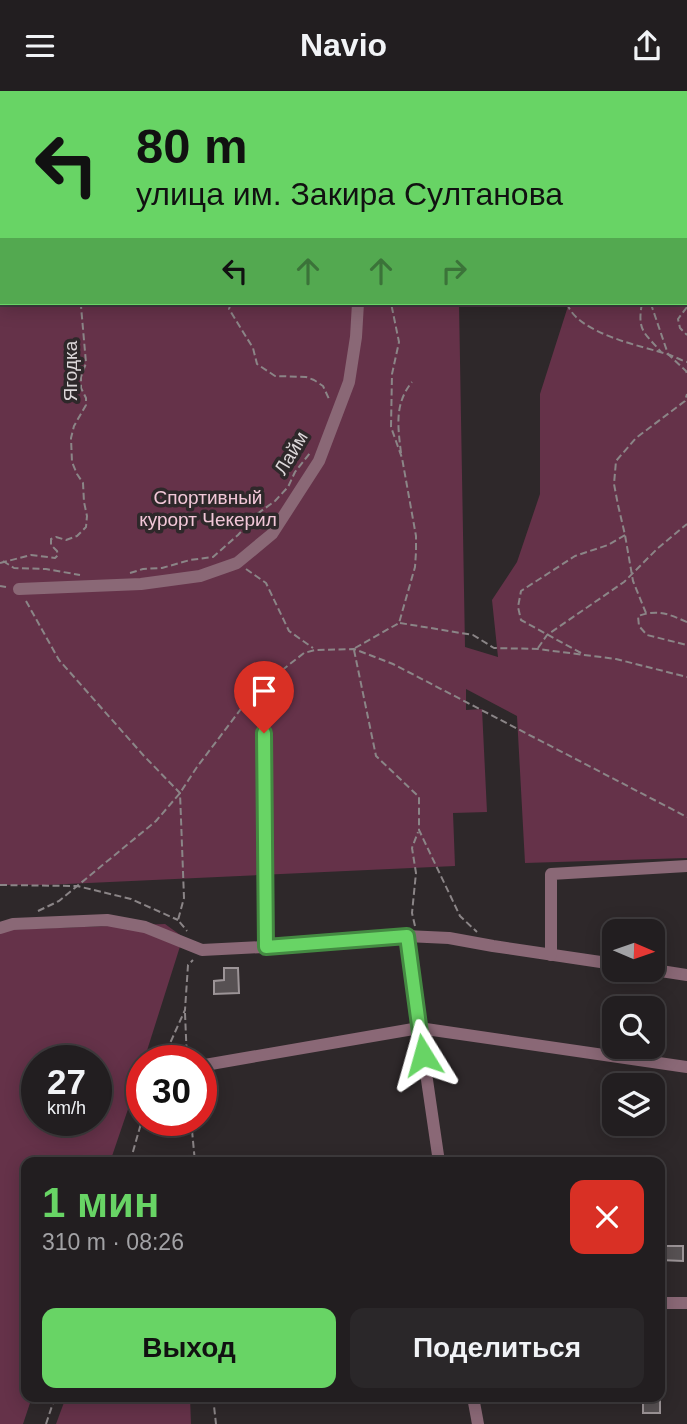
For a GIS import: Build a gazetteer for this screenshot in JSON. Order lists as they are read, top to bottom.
{
  "streets": {
    "path": ["Ягодка", "Лайм"]
  },
  "parks": ["Спортивный курорт Чекерил"],
  "north": "right",
  "page": {
    "header": "Navio",
    "turn": ["80 m", "улица им. Закира Султанова"],
    "speed": "27 km/h",
    "limit": "30",
    "heading": ["1 мин", "310 m · 08:26"],
    "buttons": ["Выход", "Поделиться"]
  }
}
